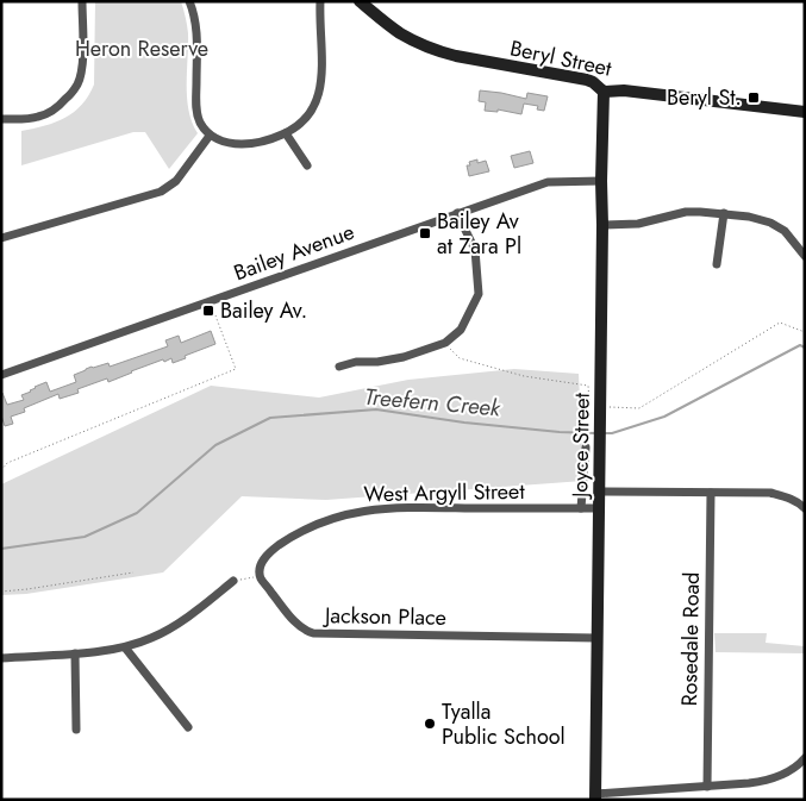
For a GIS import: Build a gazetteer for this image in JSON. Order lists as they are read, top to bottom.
{
  "streets": {
    "street": [
      "Beryl Street",
      "Bailey Avenue",
      "Joyce Street",
      "West Argyll Street",
      "Jackson Place",
      "Rosedale Road"
    ]
  },
  "crossings": [
    ["Beryl Street", "Joyce Street"],
    ["Bailey Avenue", "Joyce Street"],
    ["Joyce Street", "West Argyll Street"],
    ["Joyce Street", "Jackson Place"],
    ["West Argyll Street", "Jackson Place"]
  ],
  "water": ["Treefern Creek"],
  "parks": ["Heron Reserve"],
  "places": {
    "transit": ["Beryl St.", "Bailey Av at Zara Pl", "Bailey Av."],
    "other": ["Tyalla Public School"]
  }
}
